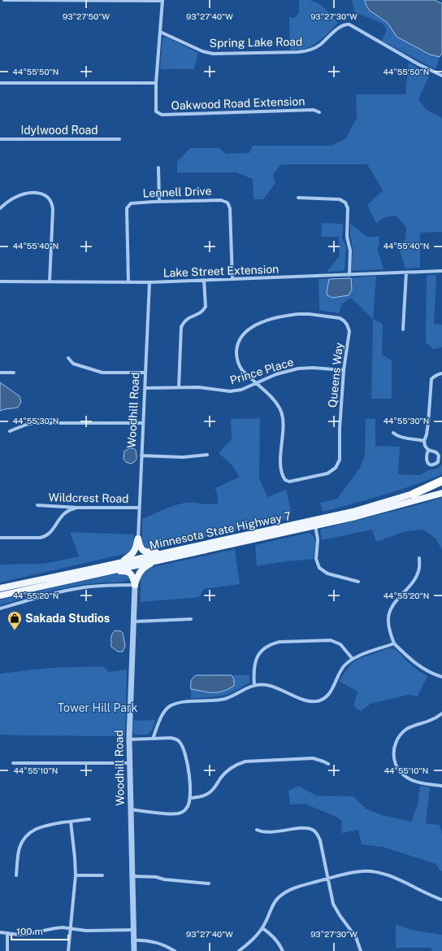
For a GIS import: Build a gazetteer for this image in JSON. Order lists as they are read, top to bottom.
{
  "streets": {
    "main road": ["Minnesota State Highway 7"],
    "street": [
      "Spring Lake Road",
      "Oakwood Road Extension",
      "Idylwood Road",
      "Lennell Drive",
      "Lake Street Extension",
      "Prince Place",
      "Queens Way",
      "Woodhill Road",
      "Wildcrest Road"
    ]
  },
  "crossings": [
    ["Lennell Drive", "Lake Street Extension"],
    ["Lake Street Extension", "Woodhill Road"],
    ["Prince Place", "Queens Way"],
    ["Prince Place", "Woodhill Road"],
    ["Woodhill Road", "Wildcrest Road"]
  ],
  "parks": ["Tower Hill Park"],
  "places": {
    "shop": ["Sakada Studios"]
  },
  "scale_bar": "100 m",
  "coordinates": [
    "93°27'50\"W",
    "93°27'40\"W",
    "93°27'30\"W",
    "44°55'50\"N",
    "44°55'40\"N",
    "44°55'30\"N",
    "44°55'20\"N",
    "44°55'10\"N"
  ]
}
